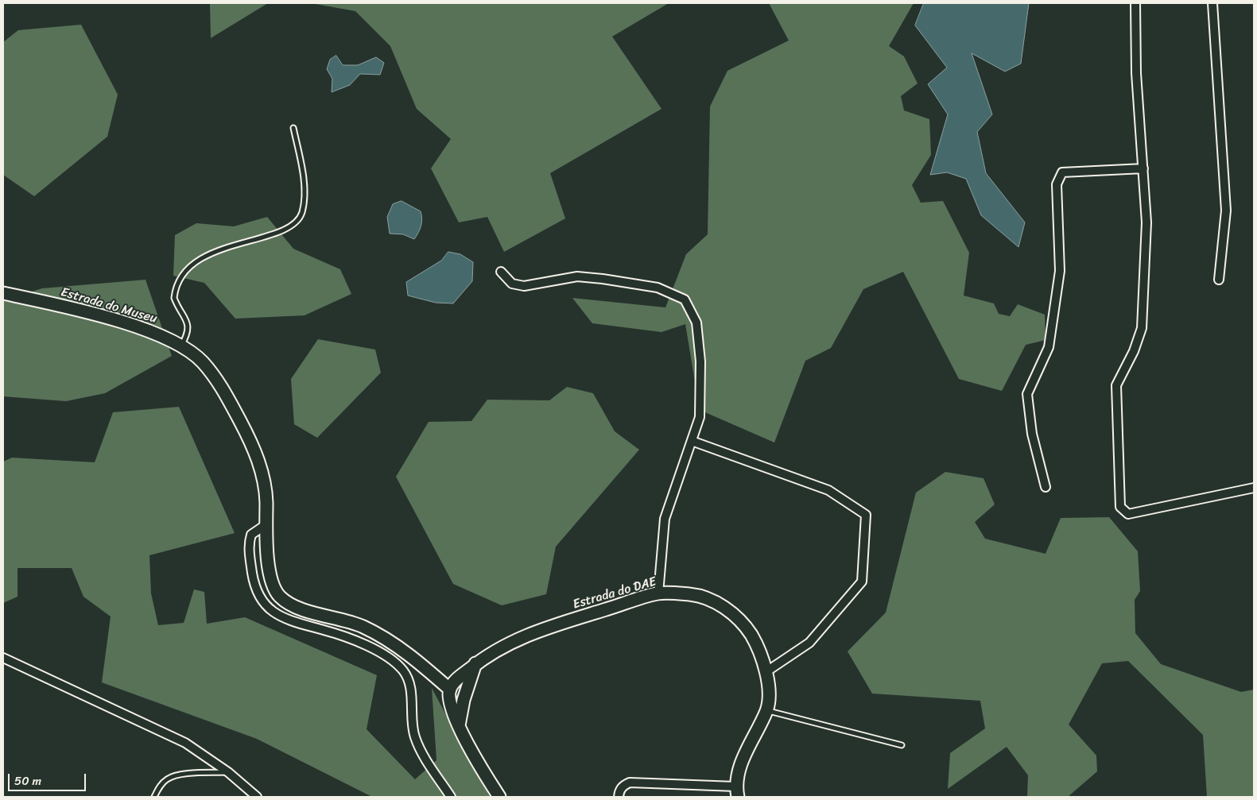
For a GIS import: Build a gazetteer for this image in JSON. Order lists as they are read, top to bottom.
{
  "streets": {
    "street": ["Estrada do Museu", "Estrada do DAE"]
  },
  "crossings": [
    ["Estrada do Museu", "Estrada do DAE"]
  ],
  "scale_bar": "50 m"
}
